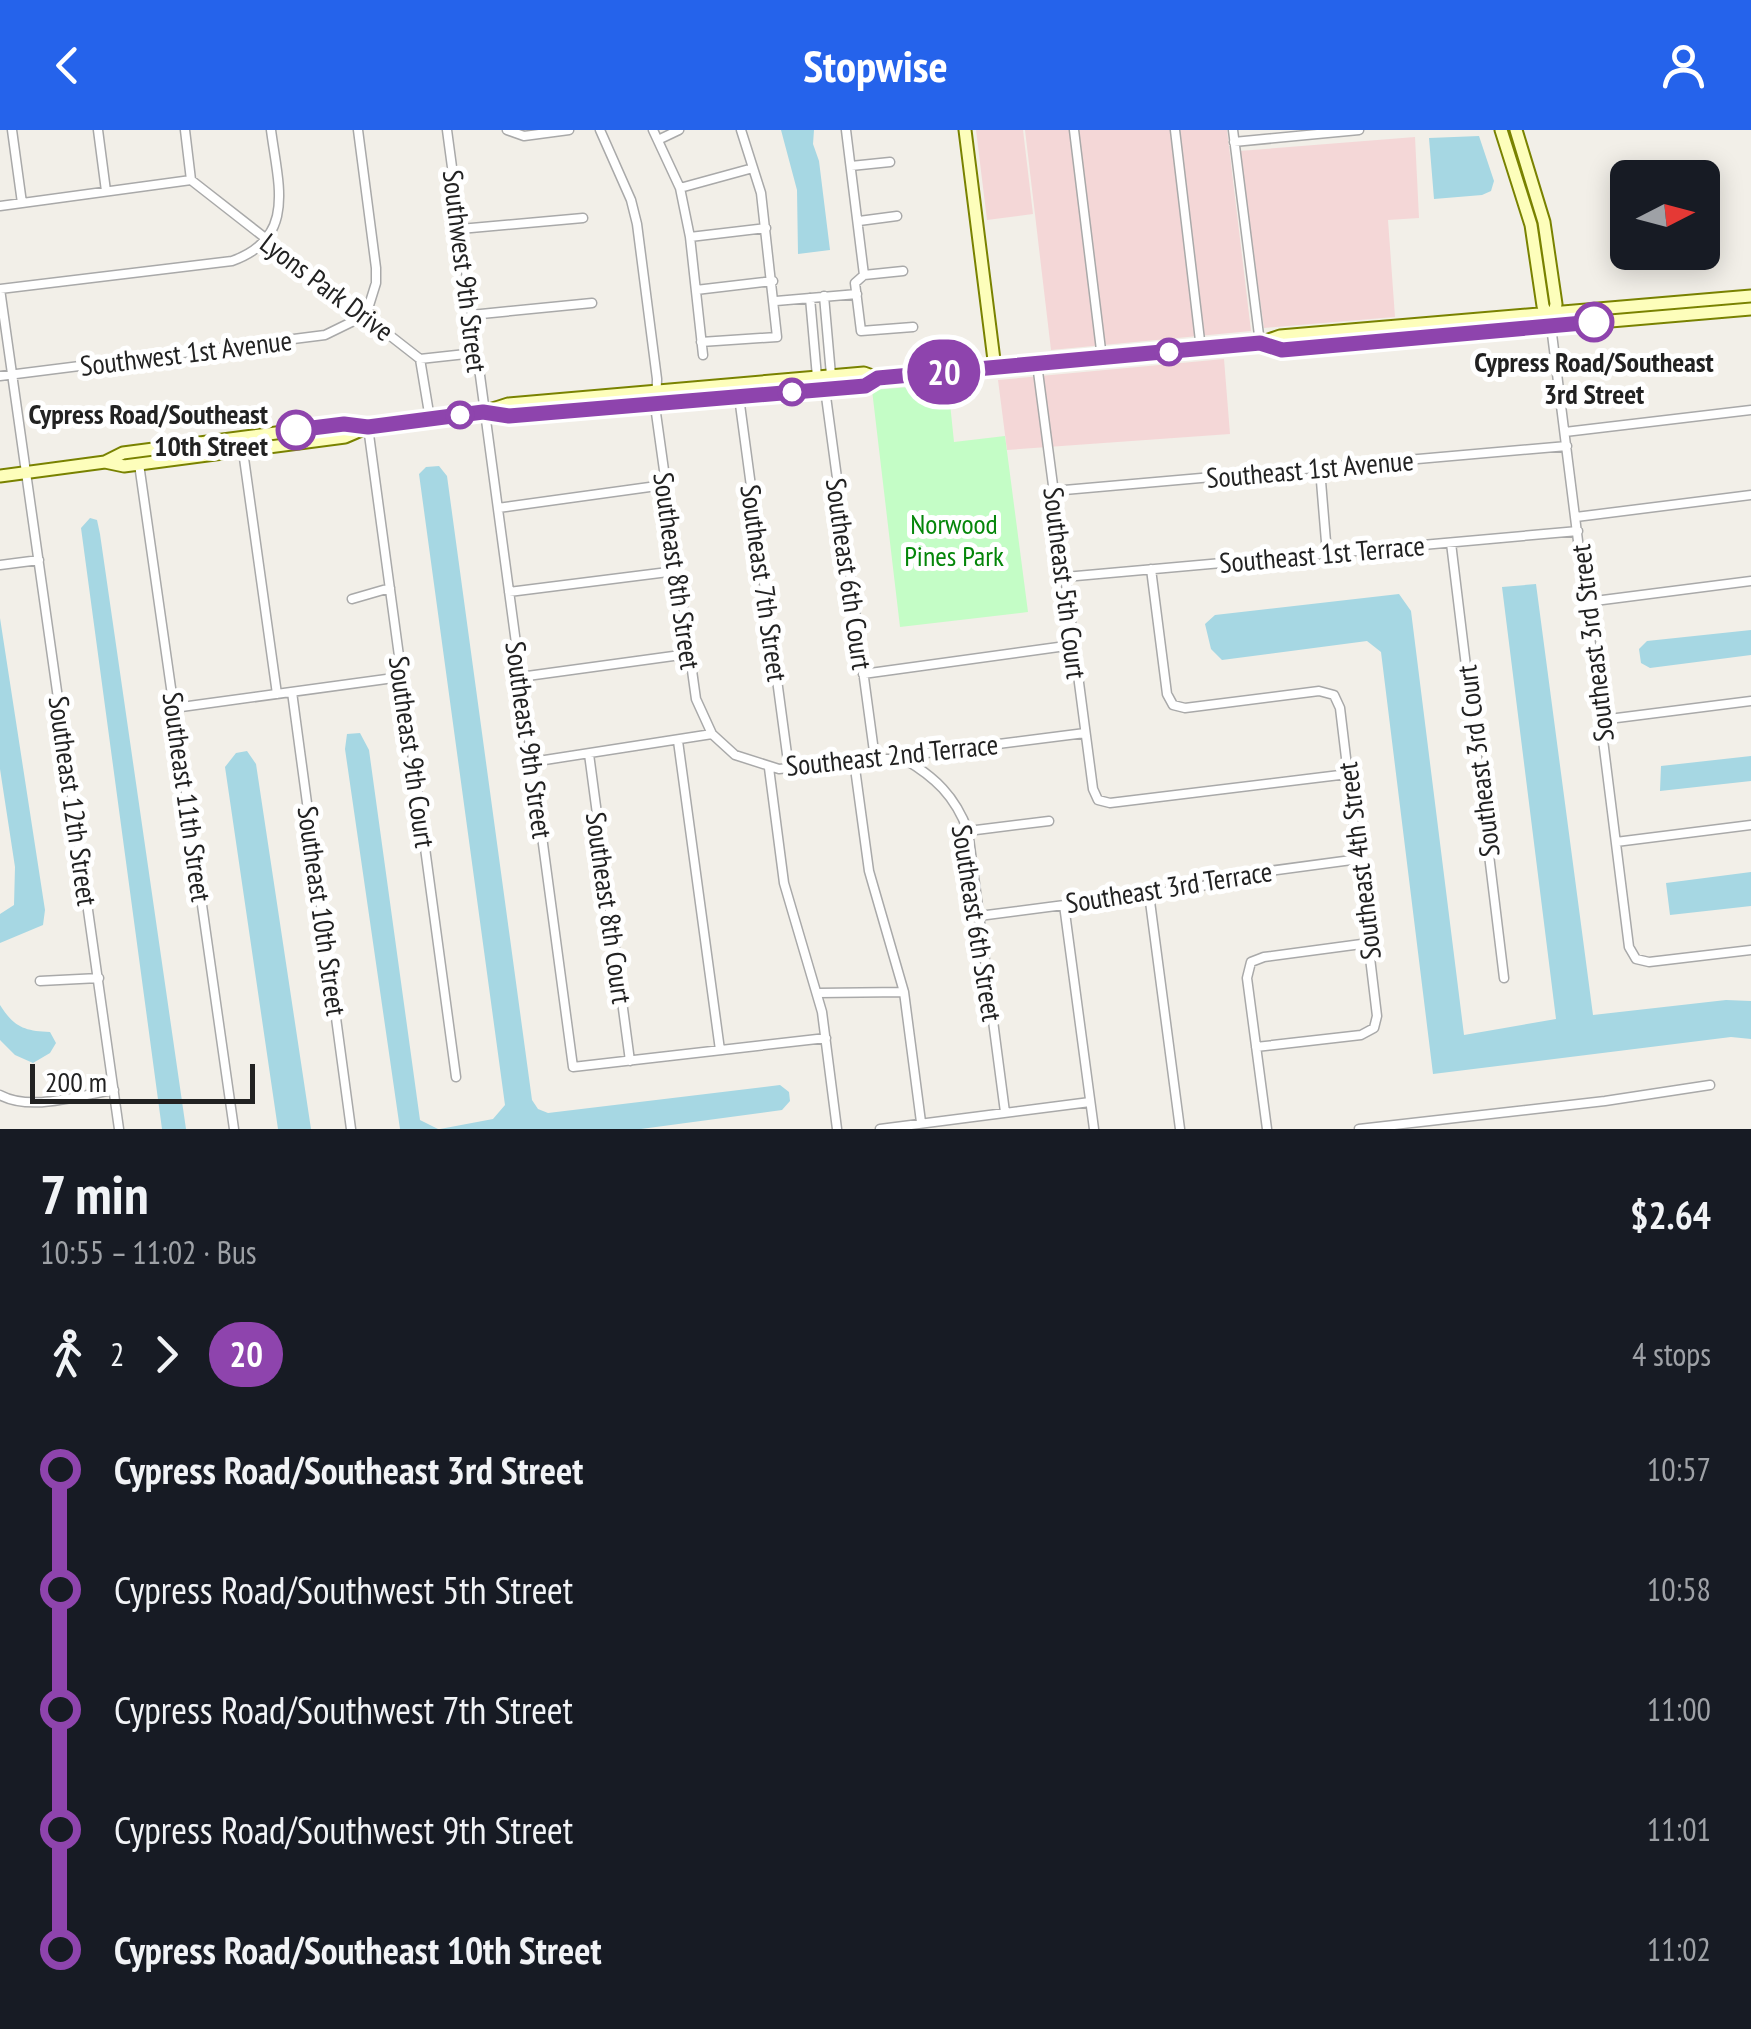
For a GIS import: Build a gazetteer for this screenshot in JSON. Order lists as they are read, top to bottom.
{
  "streets": {
    "street": [
      "Southwest 9th Street",
      "Lyons Park Drive",
      "Southwest 1st Avenue",
      "Southeast 1st Avenue",
      "Southeast 1st Terrace",
      "Southeast 8th Street",
      "Southeast 6th Court",
      "Southeast 7th Street",
      "Southeast 5th Court",
      "Southeast 3rd Street",
      "Southeast 9th Street",
      "Southeast 9th Court",
      "Southeast 2nd Terrace",
      "Southeast 3rd Court",
      "Southeast 11th Street",
      "Southeast 12th Street",
      "Southeast 4th Street",
      "Southeast 3rd Terrace",
      "Southeast 8th Court",
      "Southeast 10th Street",
      "Southeast 6th Street"
    ]
  },
  "crossings": [
    ["Southwest 9th Street", "Lyons Park Drive"],
    ["Southwest 9th Street", "Southeast 9th Street"],
    ["Lyons Park Drive", "Southwest 1st Avenue"],
    ["Southwest 1st Avenue", "Southeast 12th Street"],
    ["Southeast 1st Avenue", "Southeast 5th Court"],
    ["Southeast 1st Avenue", "Southeast 3rd Street"],
    ["Southeast 1st Terrace", "Southeast 5th Court"],
    ["Southeast 1st Terrace", "Southeast 3rd Street"],
    ["Southeast 1st Terrace", "Southeast 3rd Court"],
    ["Southeast 1st Terrace", "Southeast 4th Street"],
    ["Southeast 8th Street", "Southeast 2nd Terrace"],
    ["Southeast 6th Court", "Southeast 2nd Terrace"],
    ["Southeast 7th Street", "Southeast 2nd Terrace"],
    ["Southeast 5th Court", "Southeast 2nd Terrace"],
    ["Southeast 5th Court", "Southeast 4th Street"],
    ["Southeast 9th Street", "Southeast 8th Court"],
    ["Southeast 2nd Terrace", "Southeast 6th Street"],
    ["Southeast 4th Street", "Southeast 3rd Terrace"],
    ["Southeast 3rd Terrace", "Southeast 6th Street"]
  ],
  "parks": ["Norwood Pines Park"],
  "places": ["Cypress Road/Southeast 3rd Street", "Cypress Road/Southeast 10th Street"],
  "lines": ["bus line 20"],
  "scale_bar": "200 m",
  "north": "right",
  "page": {
    "header": "Stopwise",
    "on_map": "20",
    "scale": "200 m",
    "heading": ["7 min", "10:55 – 11:02 · Bus", "$2.64"],
    "legs": ["2", "20", "4 stops"],
    "list": [
      {
        "name": "Cypress Road/Southeast 3rd Street",
        "value": "10:57"
      },
      {
        "name": "Cypress Road/Southwest 5th Street",
        "value": "10:58"
      },
      {
        "name": "Cypress Road/Southwest 7th Street",
        "value": "11:00"
      },
      {
        "name": "Cypress Road/Southwest 9th Street",
        "value": "11:01"
      },
      {
        "name": "Cypress Road/Southeast 10th Street",
        "value": "11:02"
      }
    ]
  }
}
